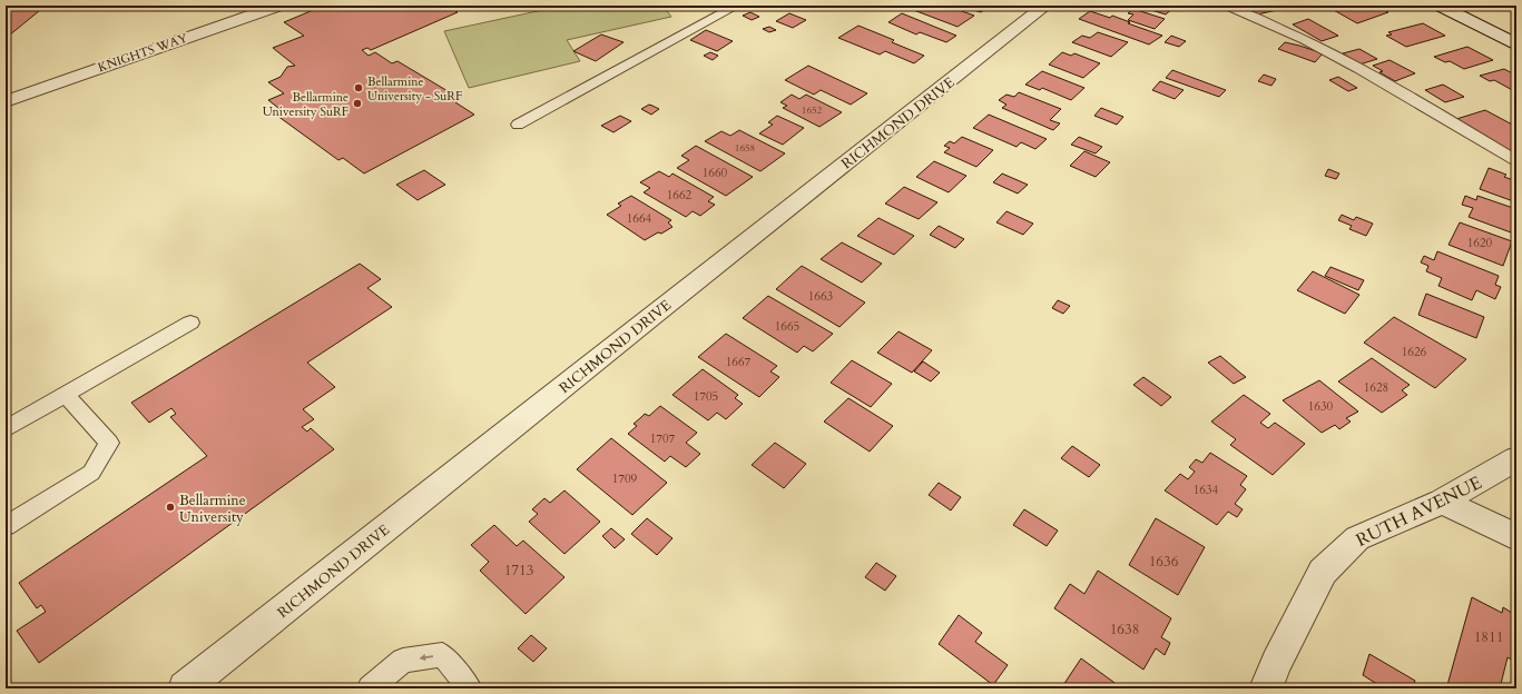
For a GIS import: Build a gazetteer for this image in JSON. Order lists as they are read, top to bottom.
{
  "streets": {
    "street": ["KNIGHTS WAY", "RICHMOND DRIVE", "RUTH AVENUE"]
  },
  "places": ["Bellarmine University - SuRF", "Bellarmine University SuRF", "Bellarmine University"],
  "house_numbers": [
    "1652",
    "1658",
    "1660",
    "1662",
    "1664",
    "1620",
    "1663",
    "1665",
    "1626",
    "1667",
    "1628",
    "1705",
    "1630",
    "1707",
    "1709",
    "1634",
    "1636",
    "1713",
    "1638",
    "1811"
  ]
}
